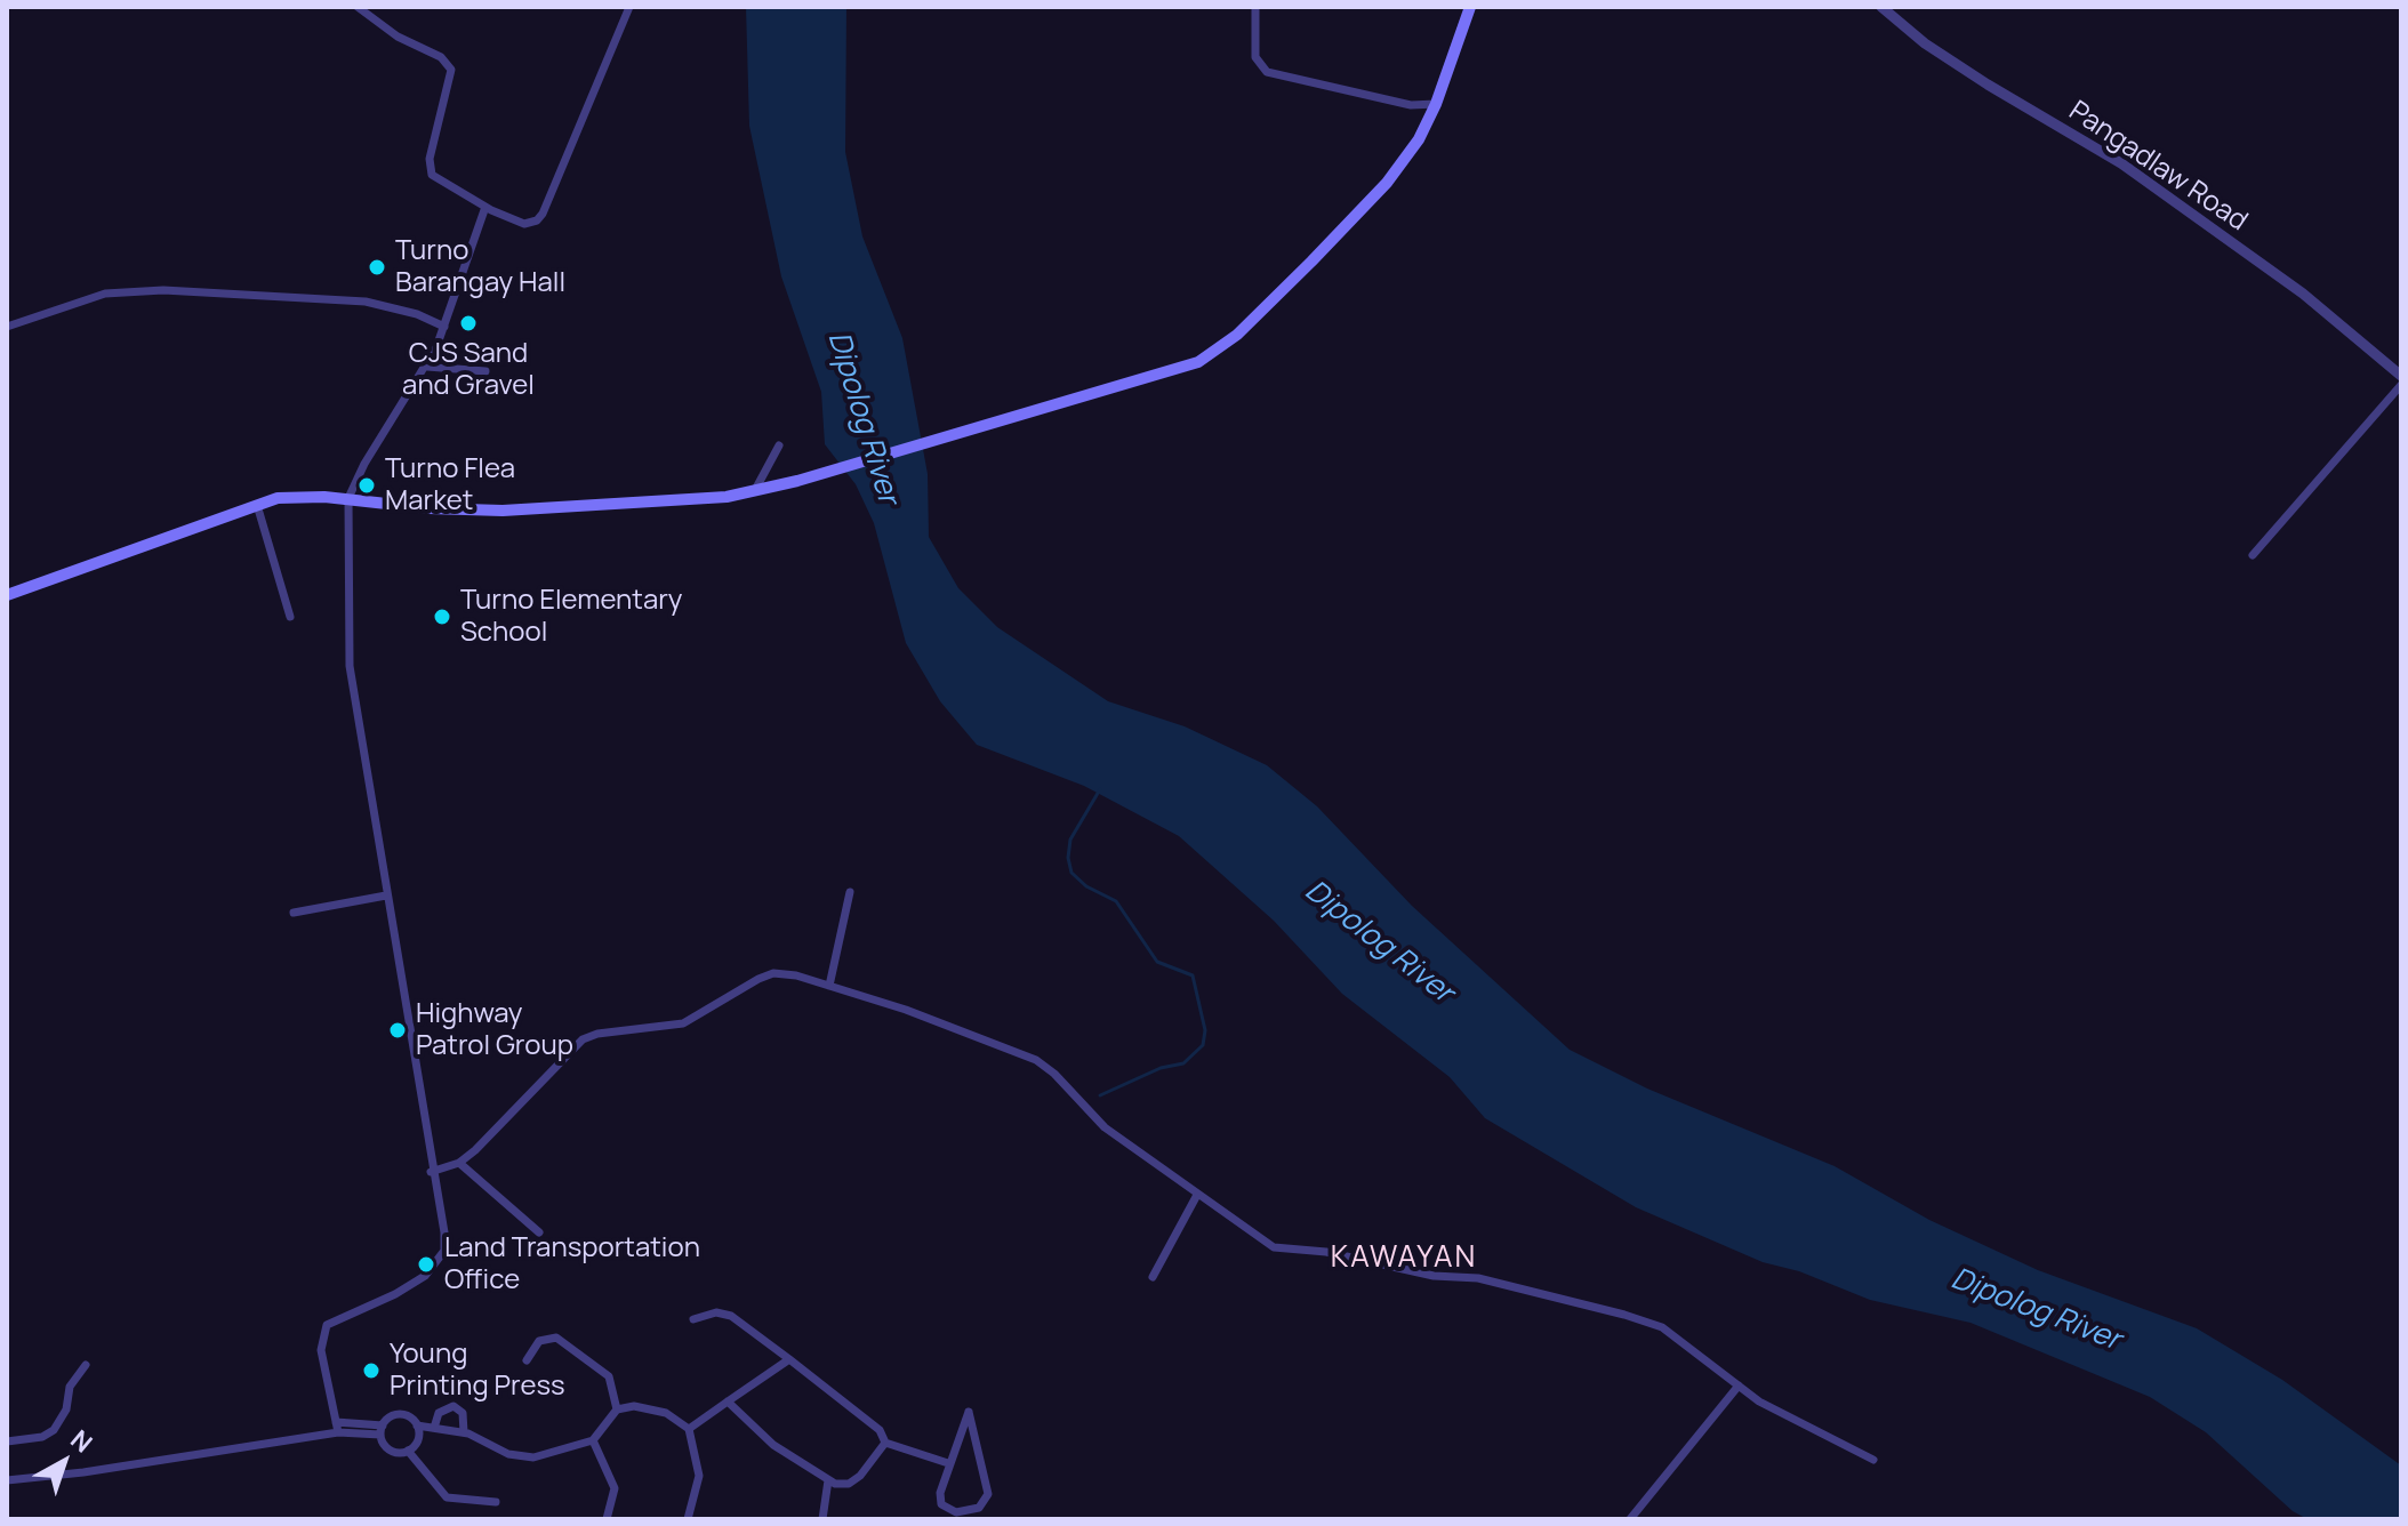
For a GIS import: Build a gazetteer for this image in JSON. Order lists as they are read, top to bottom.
{
  "streets": {
    "street": ["Pangadlaw Road"]
  },
  "districts": ["KAWAYAN"],
  "water": ["Dipolog River"],
  "places": [
    "Turno Barangay Hall",
    "CJS Sand and Gravel",
    "Turno Flea Market",
    "Turno Elementary School",
    "Highway Patrol Group",
    "Land Transportation Office",
    "Young Printing Press"
  ],
  "north": "top right"
}
